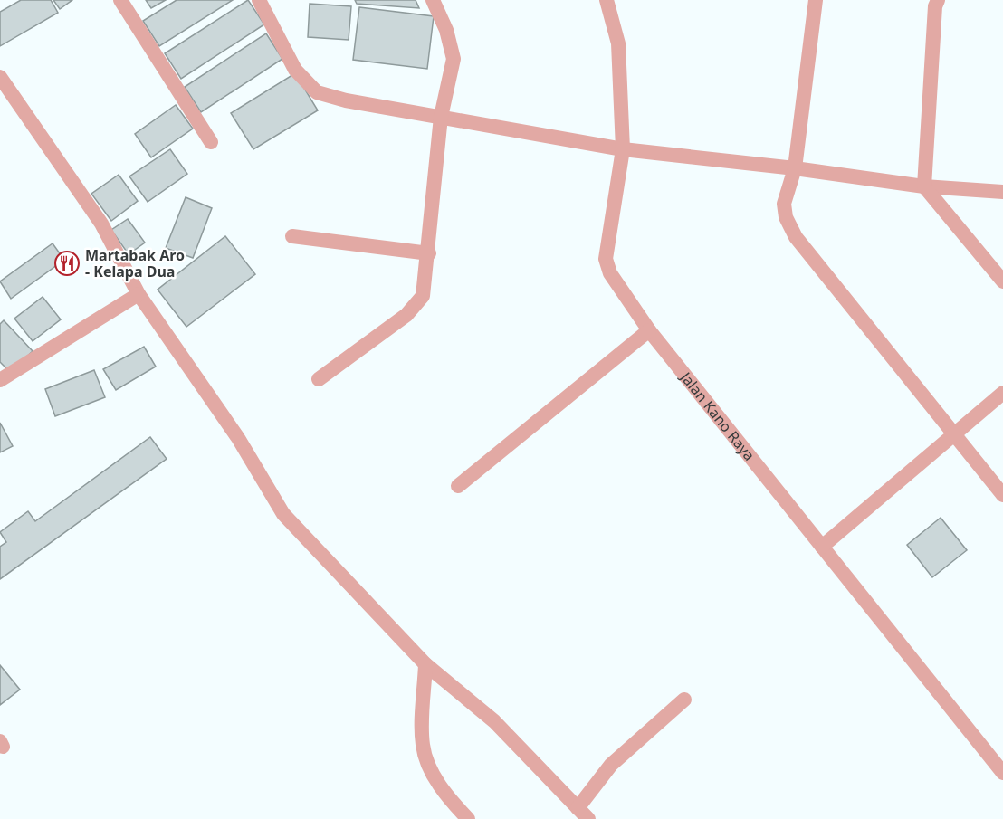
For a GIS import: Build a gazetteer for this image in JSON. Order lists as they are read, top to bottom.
{
  "streets": {
    "street": ["Jalan Kano Raya"]
  },
  "places": {
    "restaurant": ["Martabak Aro - Kelapa Dua"]
  }
}
